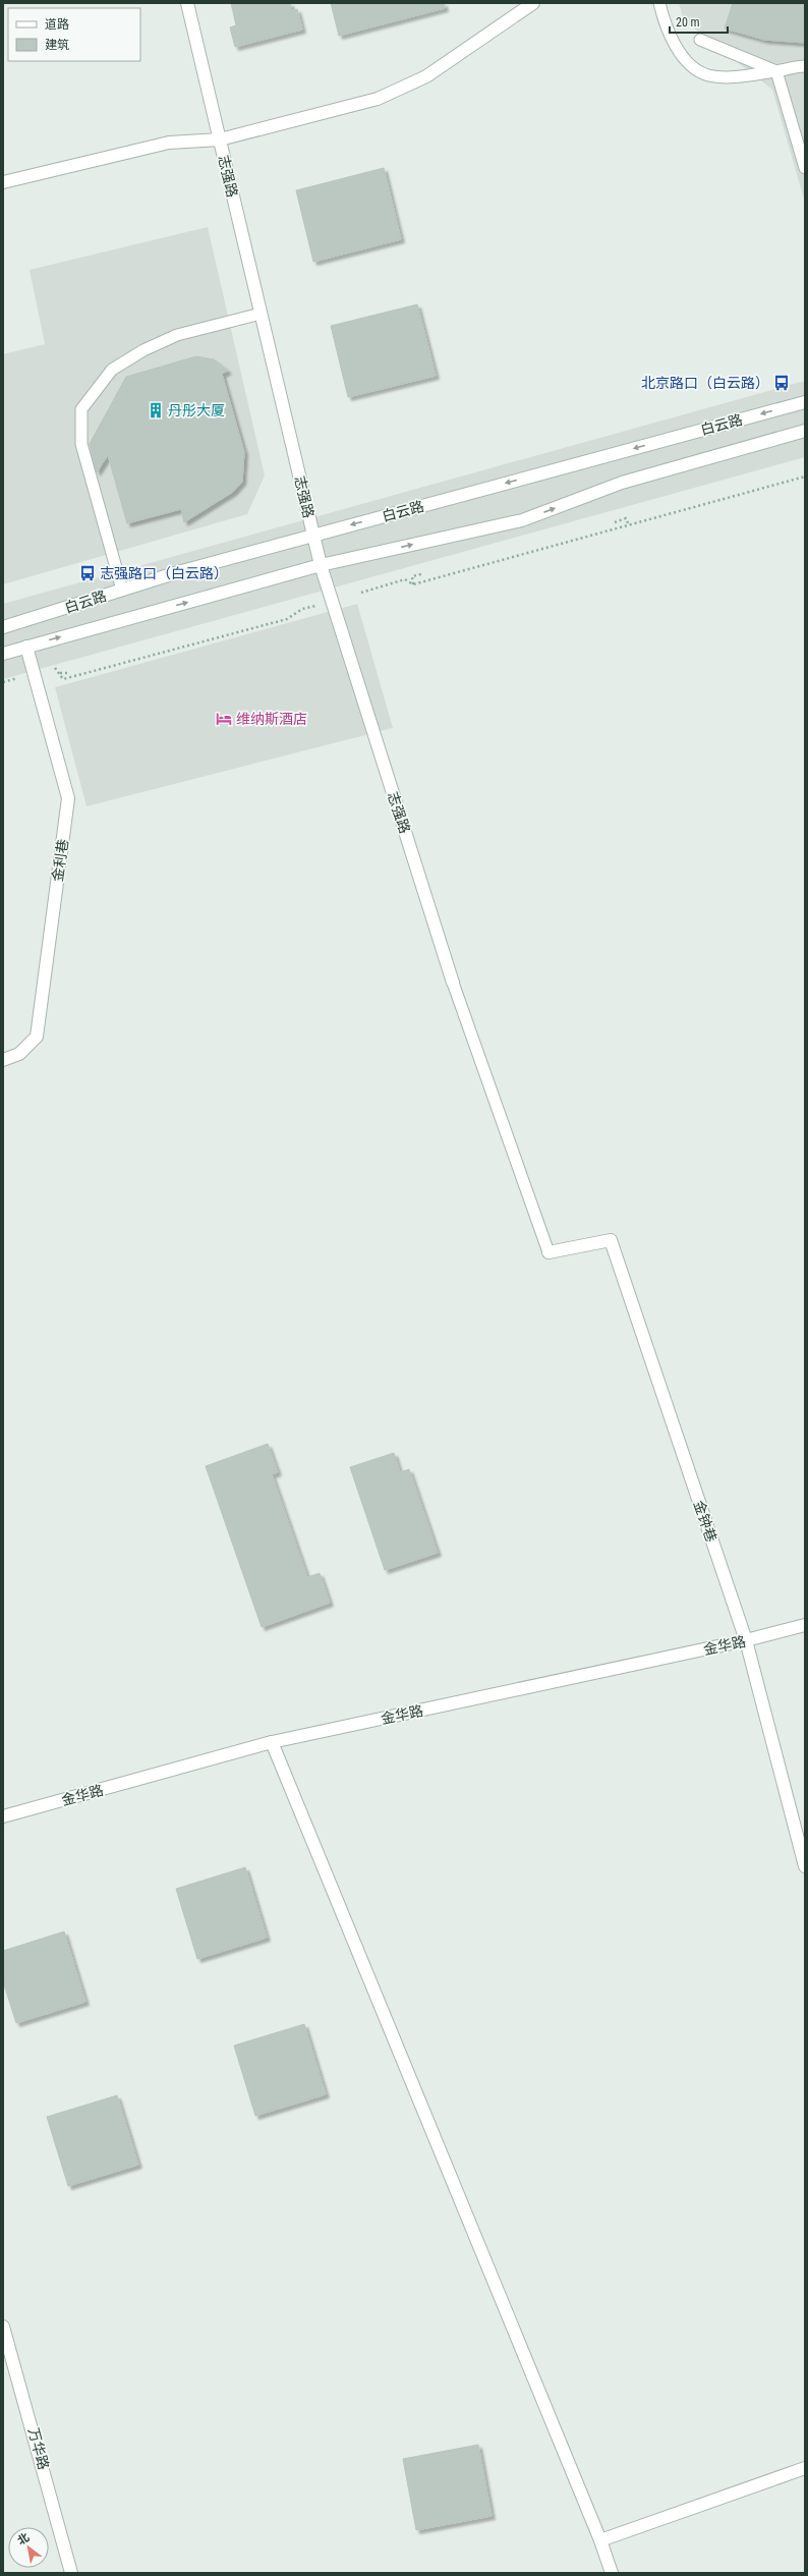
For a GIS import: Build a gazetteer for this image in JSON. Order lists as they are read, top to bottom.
{
  "streets": {
    "street": [
      "志强路",
      "白云路",
      "金利巷",
      "金钟巷",
      "金华路",
      "万华路"
    ]
  },
  "crossings": [
    ["志强路", "白云路"],
    ["白云路", "金利巷"],
    ["金钟巷", "金华路"]
  ],
  "places": {
    "bus stop": ["北京路口（白云路）", "志强路口（白云路）"],
    "building": ["丹彤大厦"],
    "hotel": ["维纳斯酒店"]
  },
  "legend": ["道路", "建筑"],
  "scale_bar": "20 m",
  "north": "top left"
}
